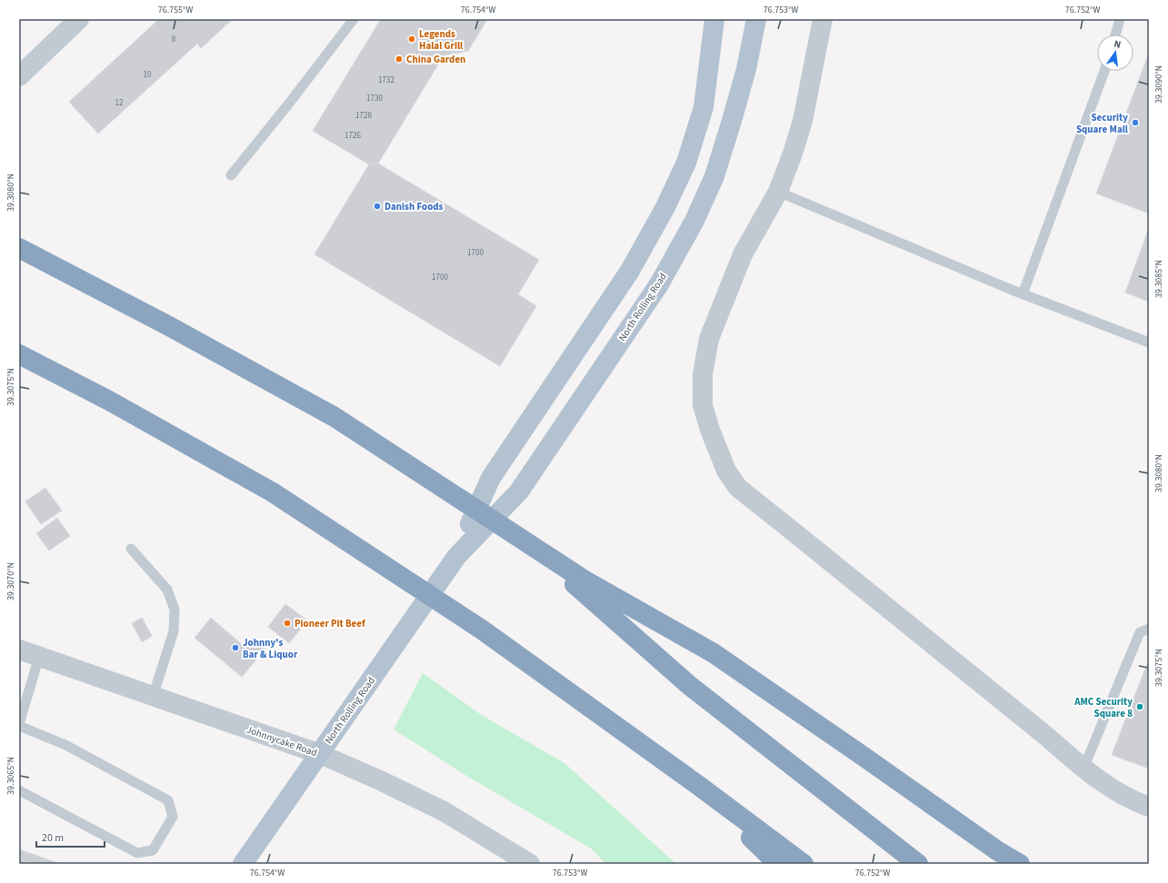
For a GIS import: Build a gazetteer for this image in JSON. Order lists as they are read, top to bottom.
{
  "streets": {
    "main road": ["North Rolling Road"],
    "street": ["Johnnycake Road"]
  },
  "crossings": [
    ["North Rolling Road", "Johnnycake Road"]
  ],
  "places": [
    "Legends Halal Grill",
    "China Garden",
    "Security Square Mall",
    "Danish Foods",
    "Pioneer Pit Beef",
    "Johnny's Bar & Liquor",
    "AMC Security Square 8"
  ],
  "house_numbers": [
    "8",
    "10",
    "1732",
    "1730",
    "12",
    "1728",
    "1726",
    "1700",
    "1700"
  ],
  "scale_bar": "20 m",
  "north": "top",
  "coordinates": [
    "76.755°W",
    "76.754°W",
    "76.753°W",
    "76.752°W",
    "39.3090°N",
    "39.3080°N",
    "39.3085°N",
    "39.3075°N",
    "39.3070°N",
    "39.3065°N"
  ]
}
